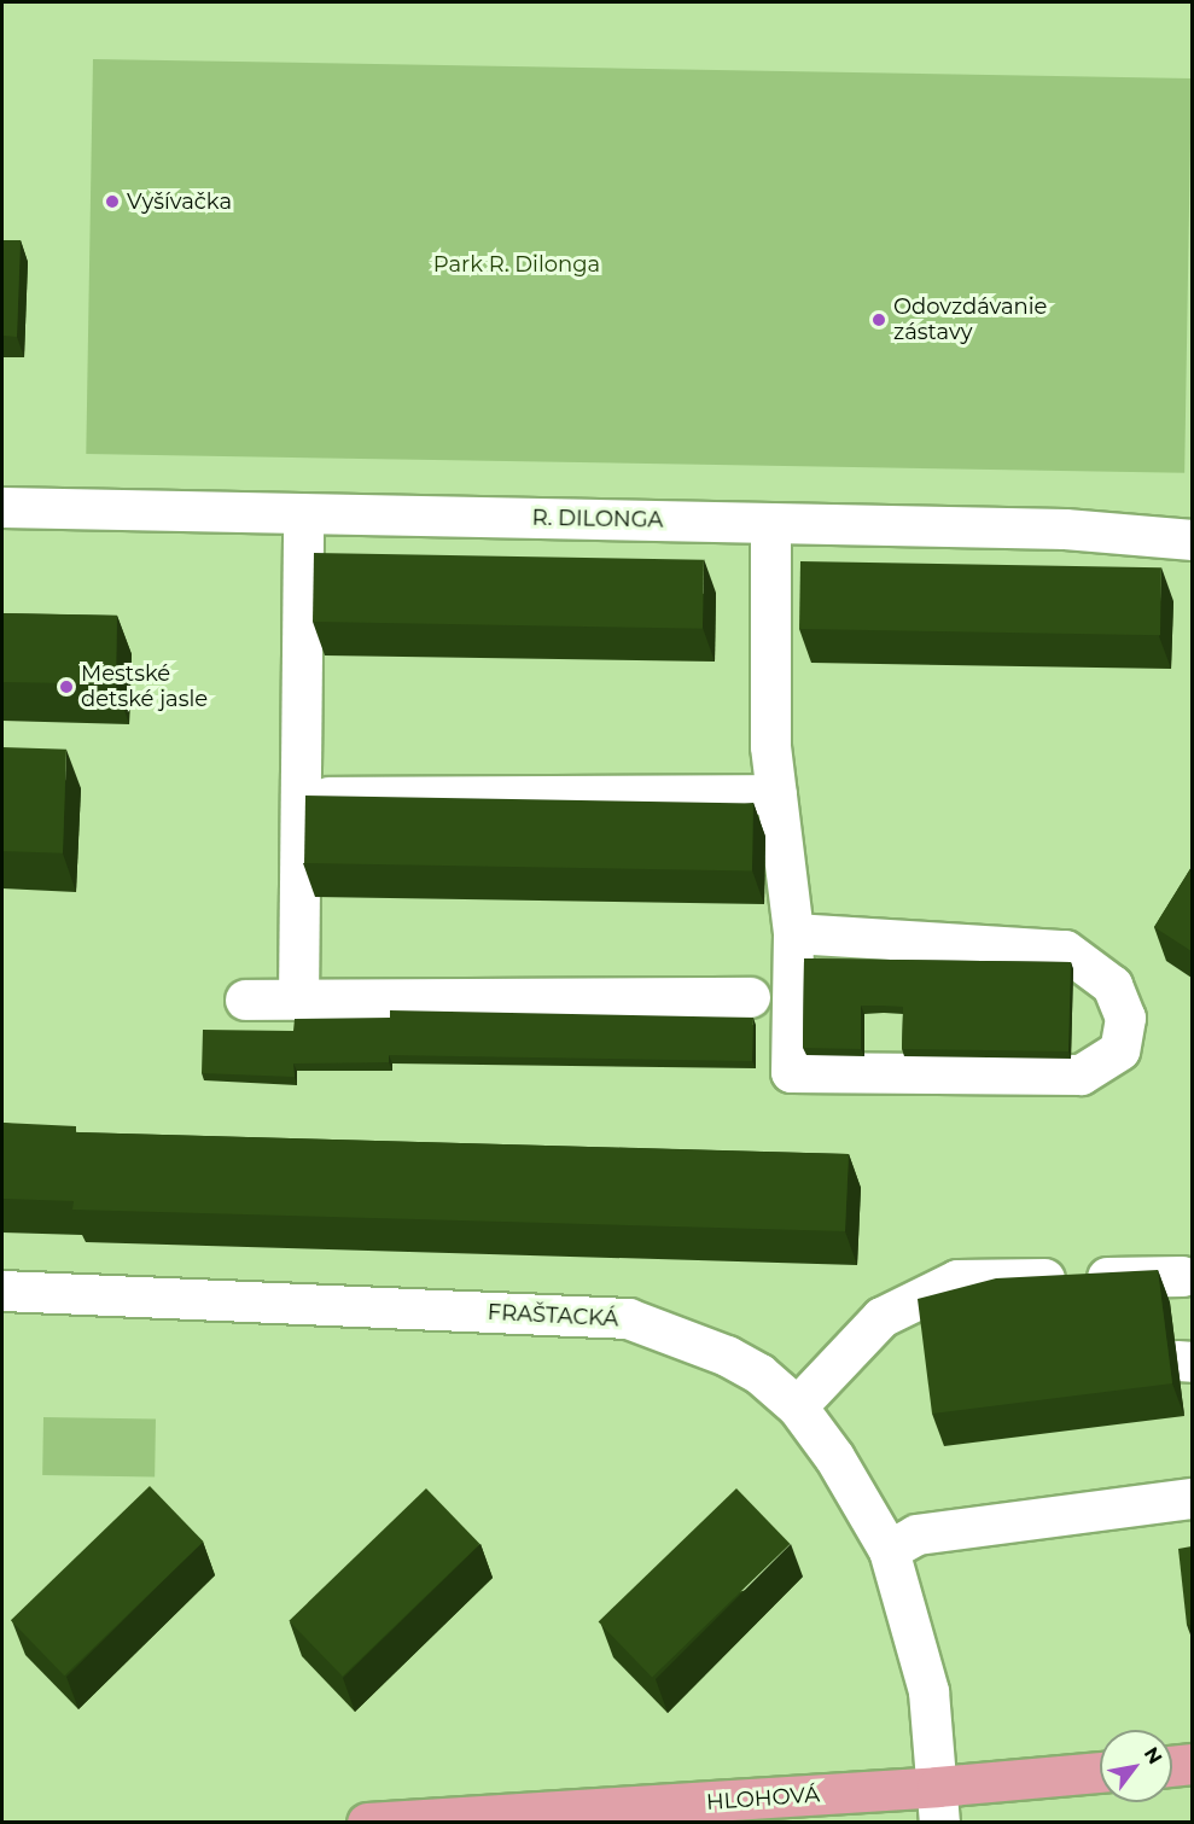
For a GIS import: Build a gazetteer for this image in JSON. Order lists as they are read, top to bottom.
{
  "streets": {
    "main road": ["HLOHOVÁ"],
    "street": ["R. DILONGA", "FRAŠTACKÁ"]
  },
  "crossings": [
    ["FRAŠTACKÁ", "HLOHOVÁ"]
  ],
  "parks": ["Park R. Dilonga"],
  "places": ["Vyšívačka", "Odovzdávanie zástavy", "Mestské detské jasle"],
  "north": "top right"
}
